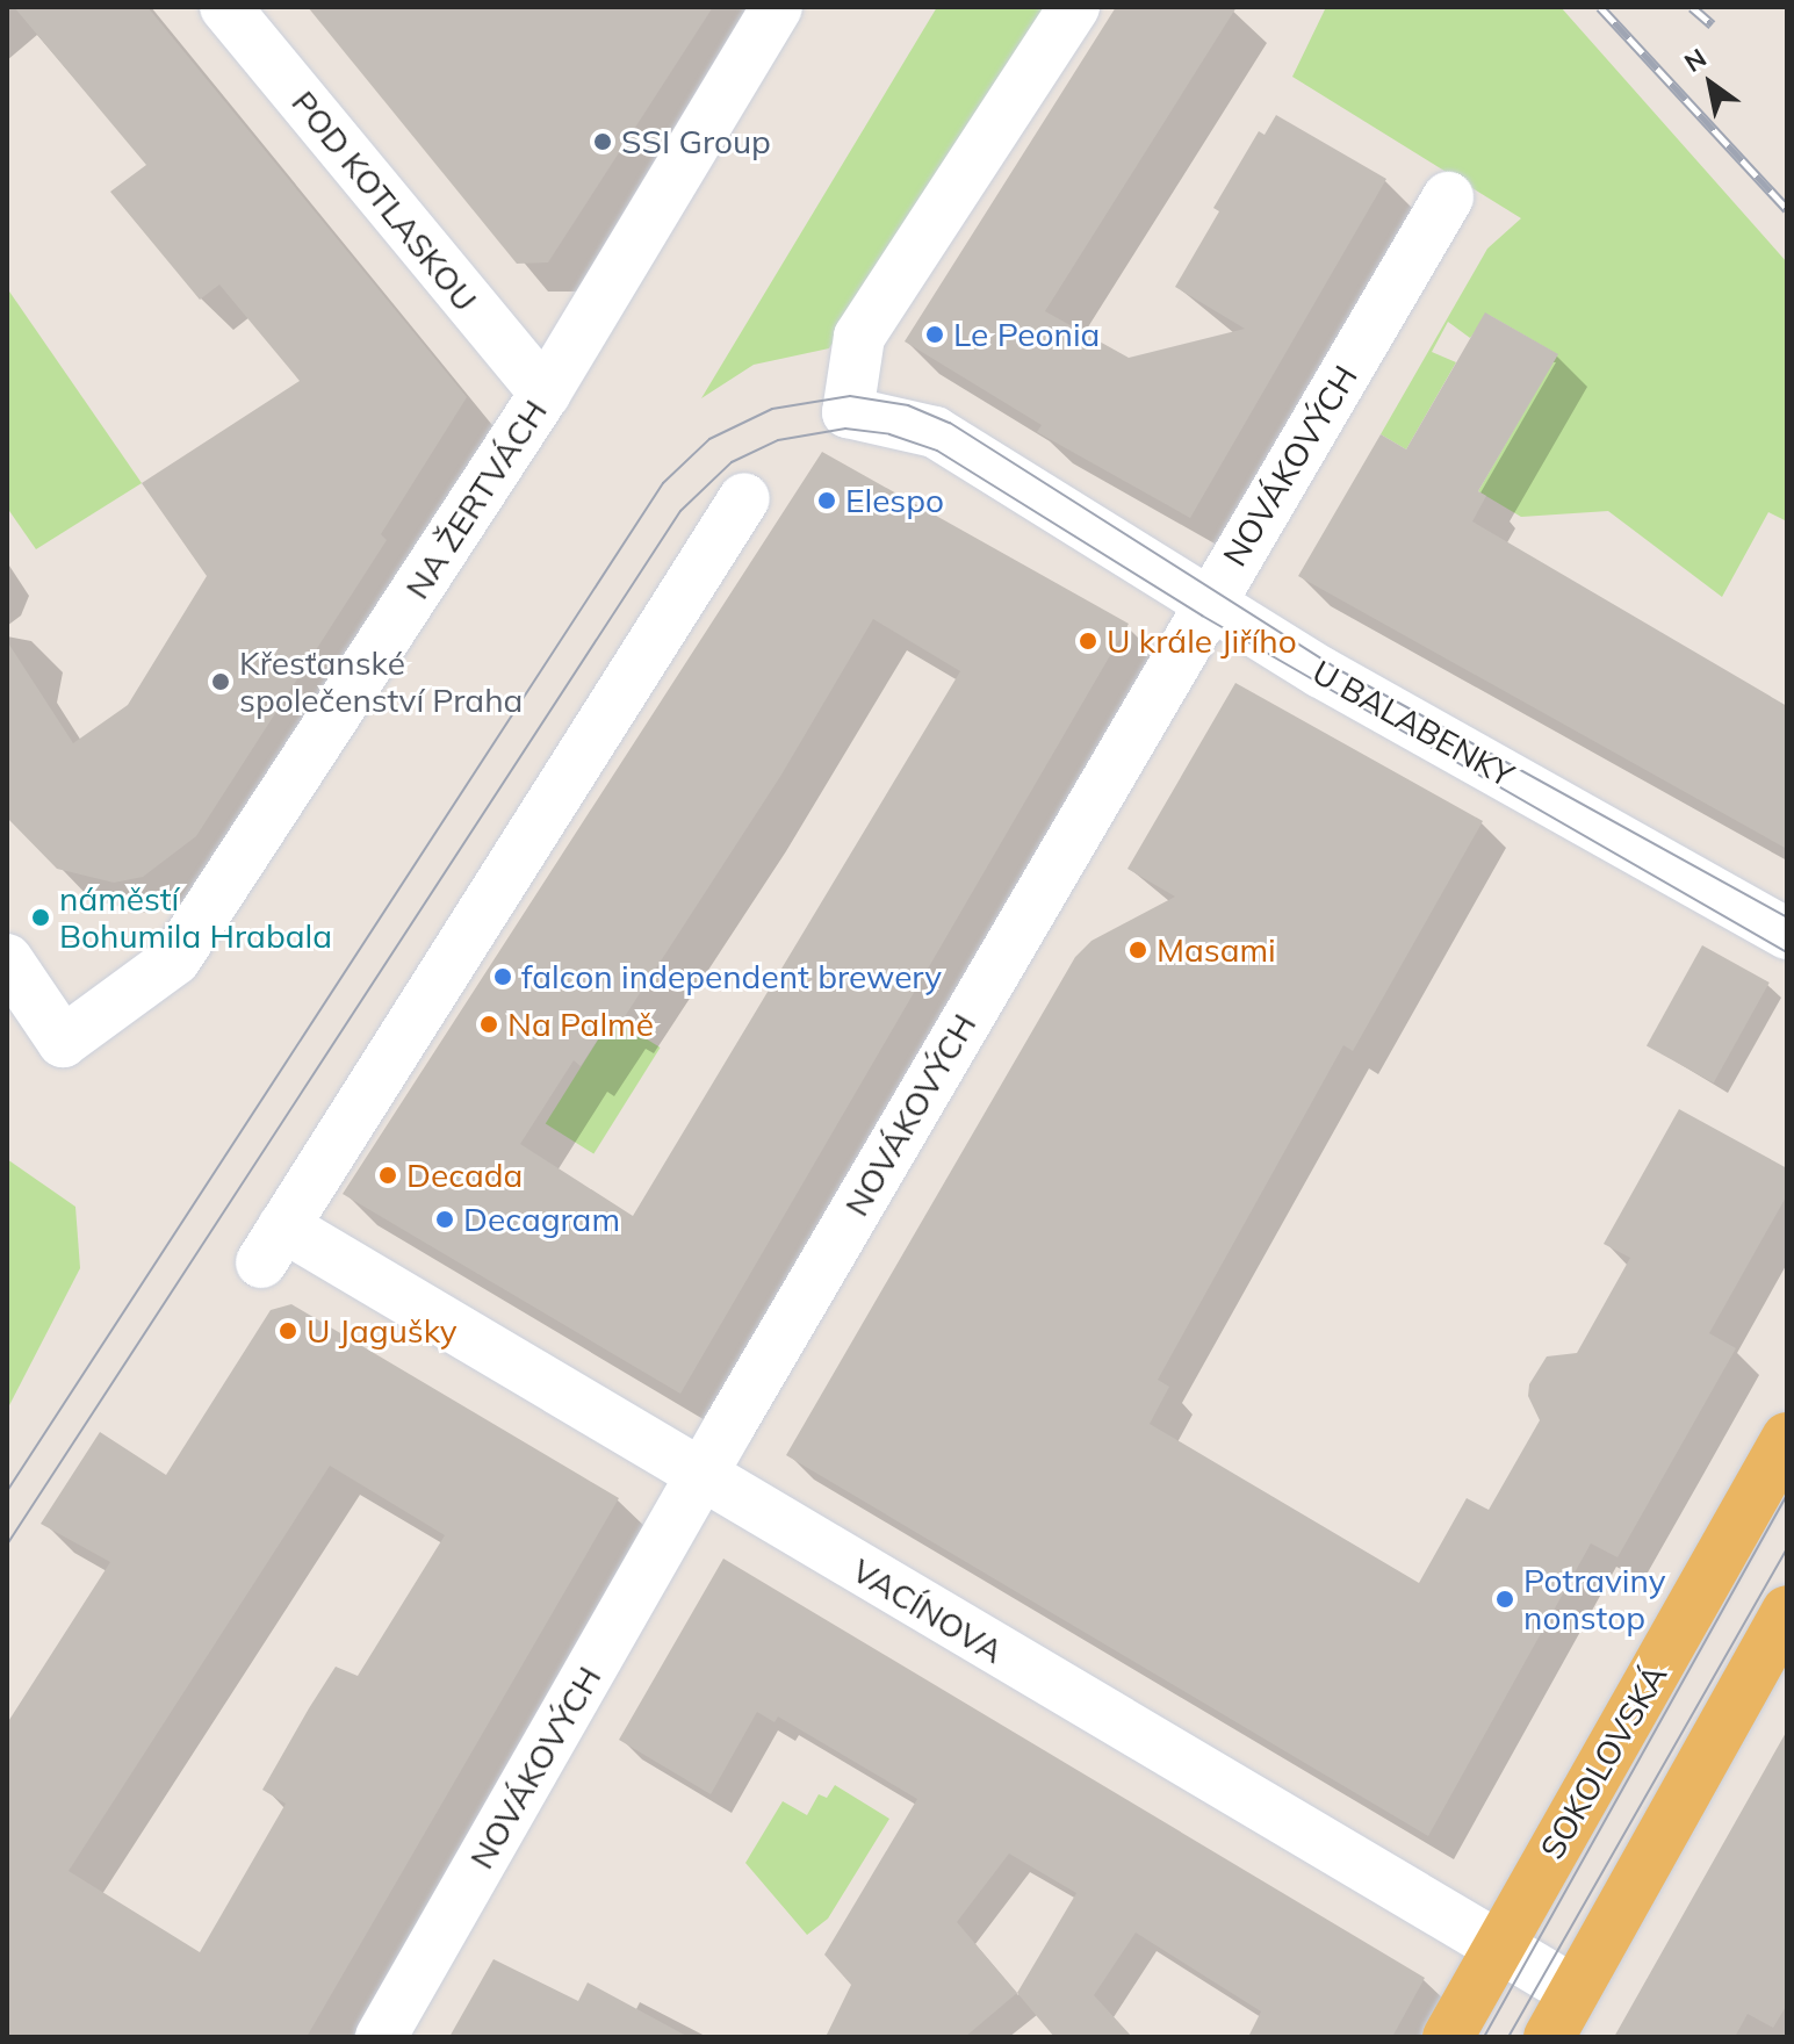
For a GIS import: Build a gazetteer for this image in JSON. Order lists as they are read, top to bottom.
{
  "streets": {
    "main road": ["SOKOLOVSKÁ"],
    "street": [
      "POD KOTLASKOU",
      "NOVÁKOVÝCH",
      "NA ŽERTVÁCH",
      "U BALABENKY",
      "VACÍNOVA"
    ]
  },
  "crossings": [
    ["POD KOTLASKOU", "NA ŽERTVÁCH"],
    ["NOVÁKOVÝCH", "U BALABENKY"],
    ["NOVÁKOVÝCH", "VACÍNOVA"],
    ["VACÍNOVA", "SOKOLOVSKÁ"]
  ],
  "places": [
    "SSI Group",
    "Le Peonia",
    "Elespo",
    "U krále Jiřího",
    "Křesťanské společenství Praha",
    "náměstí Bohumila Hrabala",
    "Masami",
    "falcon independent brewery",
    "Na Palmě",
    "Decada",
    "Decagram",
    "U Jagušky",
    "Potraviny nonstop"
  ],
  "north": "top left"
}
